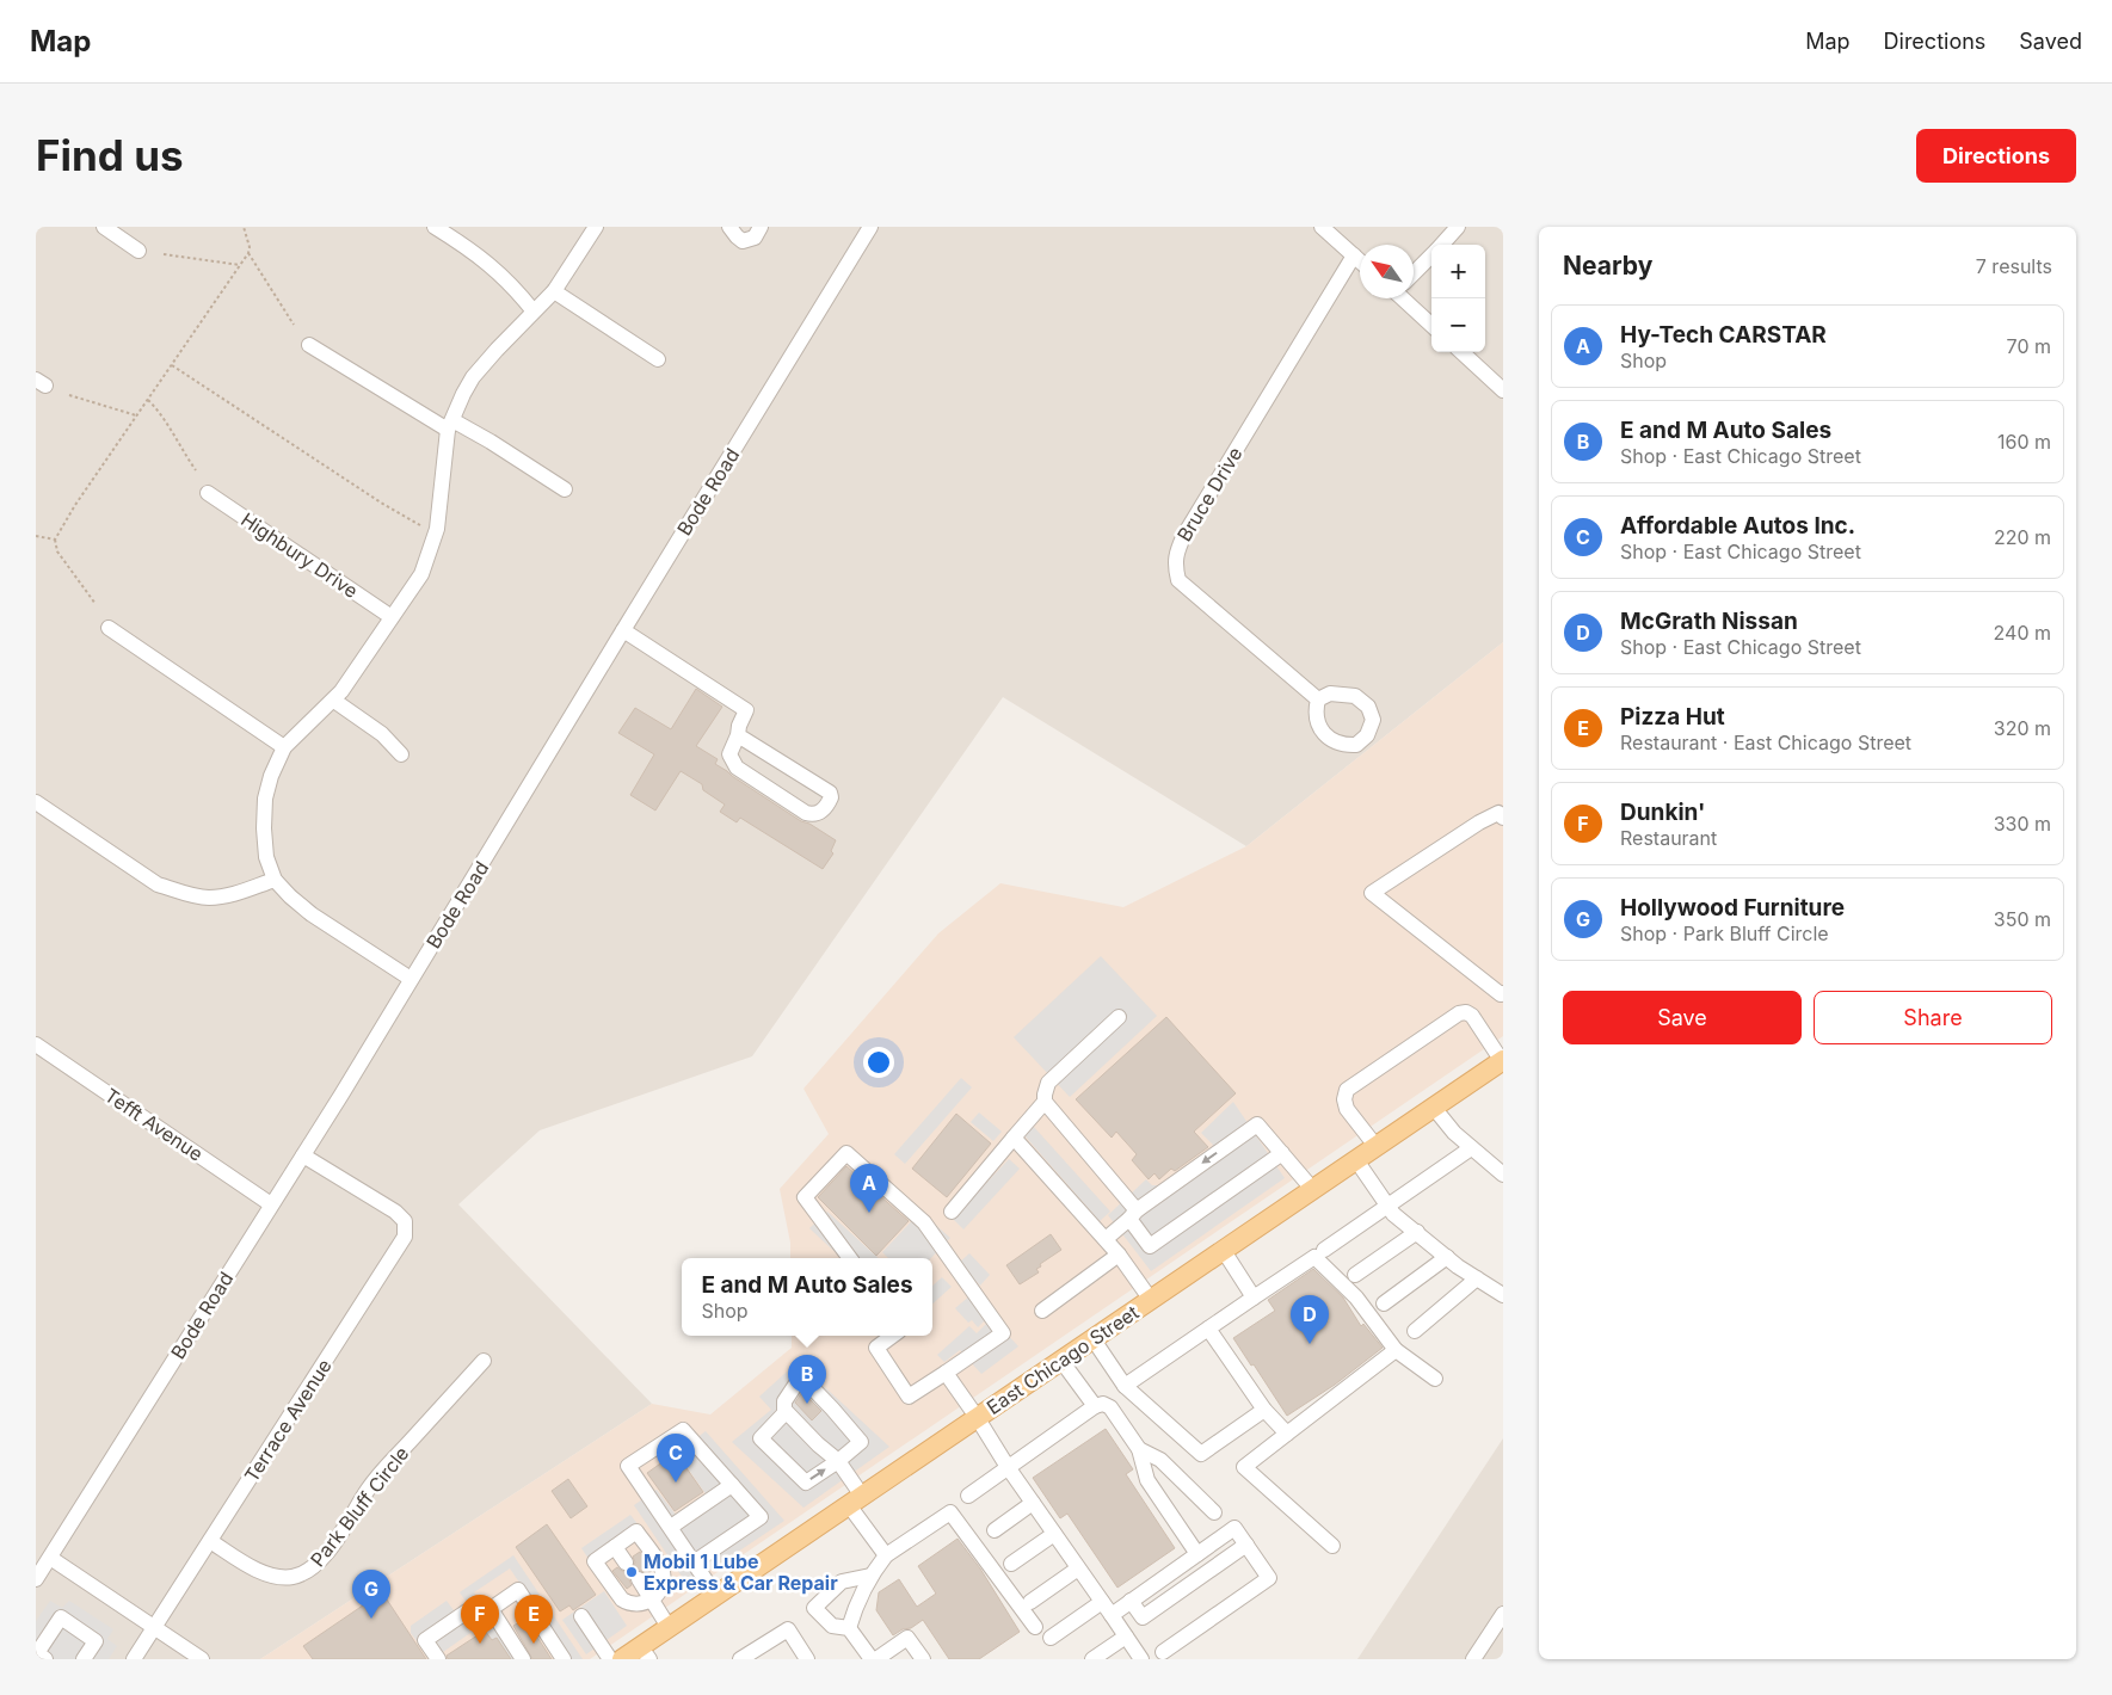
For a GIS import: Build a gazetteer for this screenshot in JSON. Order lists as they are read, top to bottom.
{
  "streets": {
    "main road": ["East Chicago Street"],
    "street": [
      "Bode Road",
      "Bruce Drive",
      "Highbury Drive",
      "Tefft Avenue",
      "Terrace Avenue",
      "Park Bluff Circle"
    ]
  },
  "crossings": [
    ["Bode Road", "Tefft Avenue"],
    ["Bode Road", "Terrace Avenue"],
    ["Terrace Avenue", "Park Bluff Circle"]
  ],
  "places": ["Mobil 1 Lube Express & Car Repair"],
  "north": "top left",
  "page": {
    "header": "Map",
    "nav": ["Map", "Directions", "Saved"],
    "buttons": [
      "Directions",
      ["Save", "Share"]
    ],
    "title": "Find us",
    "heading": ["Nearby", "7 results"],
    "map_buttons": ["+", "−"],
    "list": [
      {
        "mark": "A",
        "name": "Hy-Tech CARSTAR",
        "note": "Shop",
        "value": "70 m"
      },
      {
        "mark": "B",
        "name": "E and M Auto Sales",
        "note": "Shop · East Chicago Street",
        "value": "160 m"
      },
      {
        "mark": "C",
        "name": "Affordable Autos Inc.",
        "note": "Shop · East Chicago Street",
        "value": "220 m"
      },
      {
        "mark": "D",
        "name": "McGrath Nissan",
        "note": "Shop · East Chicago Street",
        "value": "240 m"
      },
      {
        "mark": "E",
        "name": "Pizza Hut",
        "note": "Restaurant · East Chicago Street",
        "value": "320 m"
      },
      {
        "mark": "F",
        "name": "Dunkin'",
        "note": "Restaurant",
        "value": "330 m"
      },
      {
        "mark": "G",
        "name": "Hollywood Furniture",
        "note": "Shop · Park Bluff Circle",
        "value": "350 m"
      }
    ],
    "pins": [
      "A",
      "D",
      "B",
      "C",
      "G",
      "E",
      "F"
    ],
    "popup": ["E and M Auto Sales", "Shop"]
  }
}
